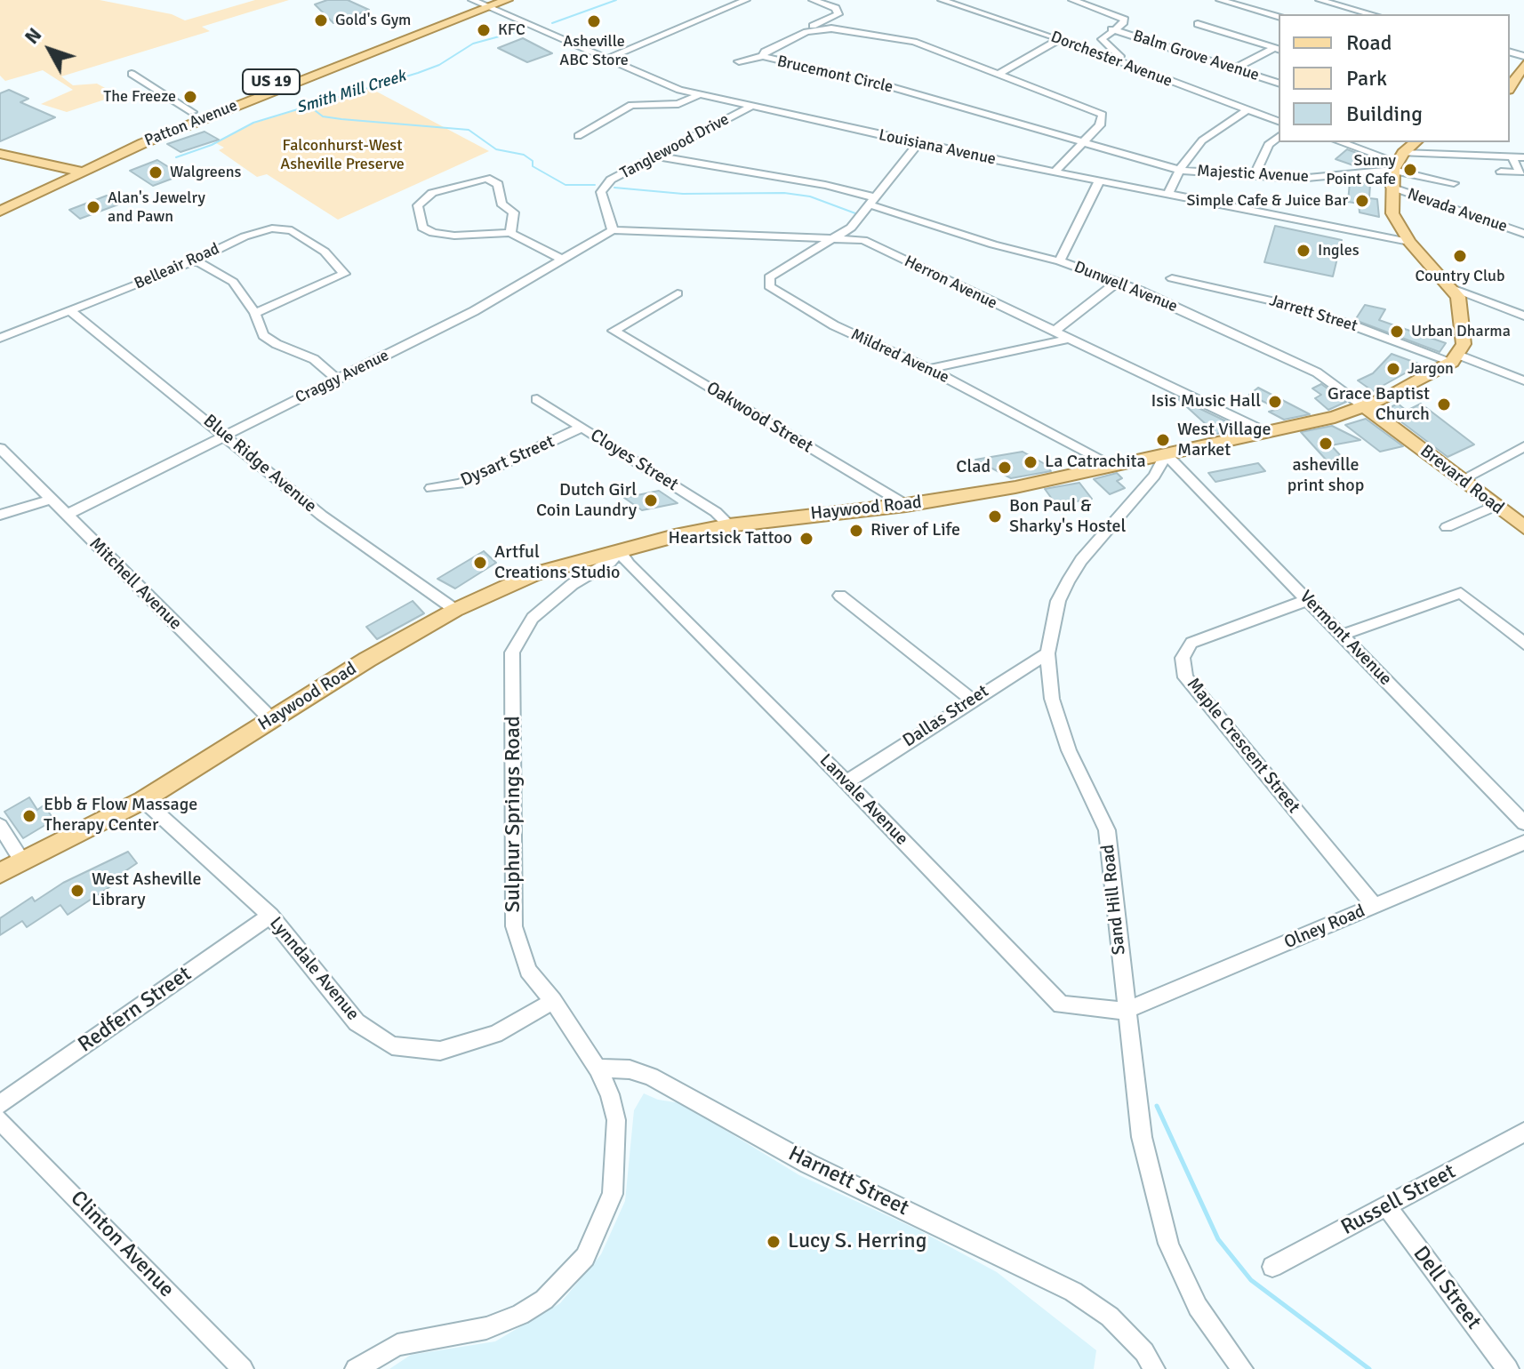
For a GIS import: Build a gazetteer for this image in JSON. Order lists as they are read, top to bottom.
{
  "streets": {
    "main road": [
      "US 19",
      "Patton Avenue",
      "Brevard Road",
      "Haywood Road"
    ],
    "street": [
      "Balm Grove Avenue",
      "Dorchester Avenue",
      "Brucemont Circle",
      "Tanglewood Drive",
      "Louisiana Avenue",
      "Majestic Avenue",
      "Nevada Avenue",
      "Belleair Road",
      "Herron Avenue",
      "Dunwell Avenue",
      "Jarrett Street",
      "Mildred Avenue",
      "Craggy Avenue",
      "Oakwood Street",
      "Cloyes Street",
      "Dysart Street",
      "Blue Ridge Avenue",
      "Mitchell Avenue",
      "Vermont Avenue",
      "Dallas Street",
      "Maple Crescent Street",
      "Lanvale Avenue",
      "Sulphur Springs Road",
      "Sand Hill Road",
      "Olney Road",
      "Lynndale Avenue",
      "Redfern Street",
      "Harnett Street",
      "Russell Street",
      "Clinton Avenue",
      "Dell Street"
    ]
  },
  "crossings": [
    ["Brucemont Circle", "Louisiana Avenue"],
    ["Brucemont Circle", "Majestic Avenue"],
    ["Patton Avenue", "Louisiana Avenue"],
    ["Tanglewood Drive", "Louisiana Avenue"],
    ["Tanglewood Drive", "Herron Avenue"],
    ["Tanglewood Drive", "Dunwell Avenue"],
    ["Tanglewood Drive", "Craggy Avenue"],
    ["Louisiana Avenue", "Majestic Avenue"],
    ["Belleair Road", "Blue Ridge Avenue"],
    ["Herron Avenue", "Mildred Avenue"],
    ["Herron Avenue", "Craggy Avenue"],
    ["Herron Avenue", "Haywood Road"],
    ["Dunwell Avenue", "Brevard Road"],
    ["Dunwell Avenue", "Haywood Road"],
    ["Jarrett Street", "Haywood Road"],
    ["Mildred Avenue", "Haywood Road"],
    ["Craggy Avenue", "Blue Ridge Avenue"],
    ["Craggy Avenue", "Mitchell Avenue"],
    ["Oakwood Street", "Haywood Road"],
    ["Cloyes Street", "Dysart Street"],
    ["Cloyes Street", "Haywood Road"],
    ["Blue Ridge Avenue", "Haywood Road"],
    ["Brevard Road", "Haywood Road"],
    ["Haywood Road", "Mitchell Avenue"],
    ["Haywood Road", "Vermont Avenue"],
    ["Haywood Road", "Lanvale Avenue"],
    ["Haywood Road", "Sulphur Springs Road"],
    ["Haywood Road", "Sand Hill Road"],
    ["Haywood Road", "Lynndale Avenue"],
    ["Vermont Avenue", "Maple Crescent Street"],
    ["Vermont Avenue", "Sand Hill Road"],
    ["Dallas Street", "Lanvale Avenue"],
    ["Dallas Street", "Sand Hill Road"],
    ["Maple Crescent Street", "Olney Road"],
    ["Lanvale Avenue", "Sulphur Springs Road"],
    ["Lanvale Avenue", "Sand Hill Road"],
    ["Lanvale Avenue", "Olney Road"],
    ["Sulphur Springs Road", "Lynndale Avenue"],
    ["Sulphur Springs Road", "Harnett Street"],
    ["Sand Hill Road", "Olney Road"],
    ["Lynndale Avenue", "Redfern Street"],
    ["Russell Street", "Dell Street"]
  ],
  "water": ["Smith Mill Creek"],
  "parks": ["Falconhurst-West Asheville Preserve"],
  "places": [
    "Gold's Gym",
    "Asheville ABC Store",
    "KFC",
    "The Freeze",
    "Sunny Point Cafe",
    "Walgreens",
    "Simple Cafe & Juice Bar",
    "Alan's Jewelry and Pawn",
    "Ingles",
    "Country Club",
    "Urban Dharma",
    "Jargon",
    "Isis Music Hall",
    "Grace Baptist Church",
    "West Village Market",
    "asheville print shop",
    "La Catrachita",
    "Clad",
    "Dutch Girl Coin Laundry",
    "Bon Paul & Sharky's Hostel",
    "River of Life",
    "Heartsick Tattoo",
    "Artful Creations Studio",
    "Ebb & Flow Massage Therapy Center",
    "West Asheville Library",
    "Lucy S. Herring"
  ],
  "legend": ["Road", "Park", "Building"],
  "north": "top left"
}
